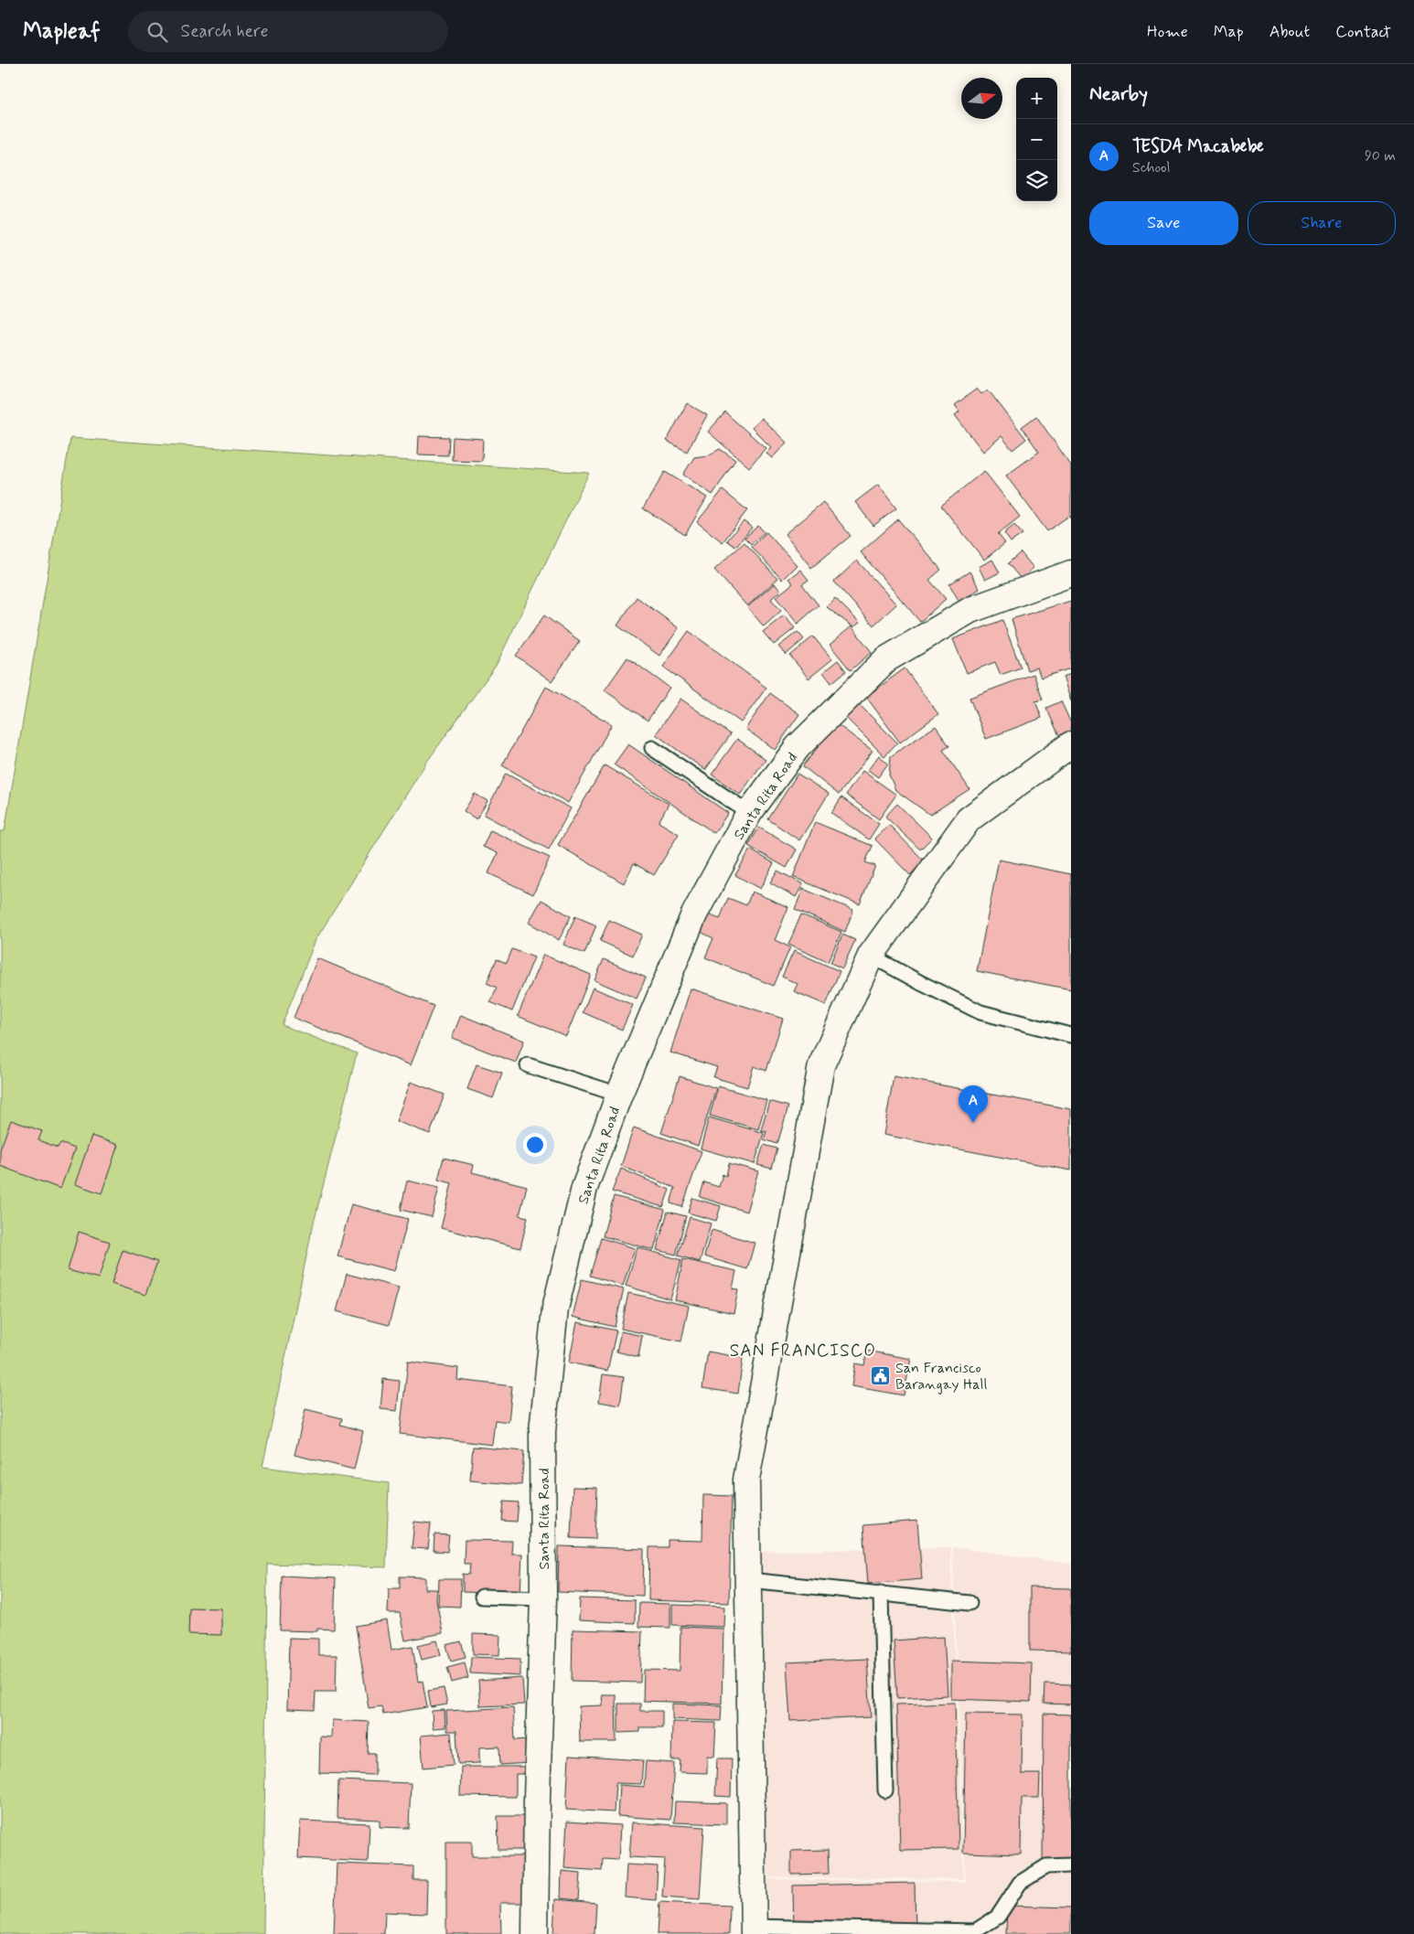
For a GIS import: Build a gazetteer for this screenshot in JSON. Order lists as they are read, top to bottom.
{
  "streets": {
    "street": ["Santa Rita Road"]
  },
  "districts": ["SAN FRANCISCO"],
  "places": {
    "public building": ["San Francisco Barangay Hall"]
  },
  "north": "right",
  "page": {
    "header": "Mapleaf",
    "search": "Search here",
    "nav": [
      "Home",
      "Map",
      "About",
      "Contact"
    ],
    "heading": "Nearby",
    "map_buttons": ["+", "−"],
    "list": [
      {
        "mark": "A",
        "name": "TESDA Macabebe",
        "note": "School",
        "value": "90 m"
      }
    ],
    "buttons": ["Save", "Share"],
    "pins": "A"
  }
}
